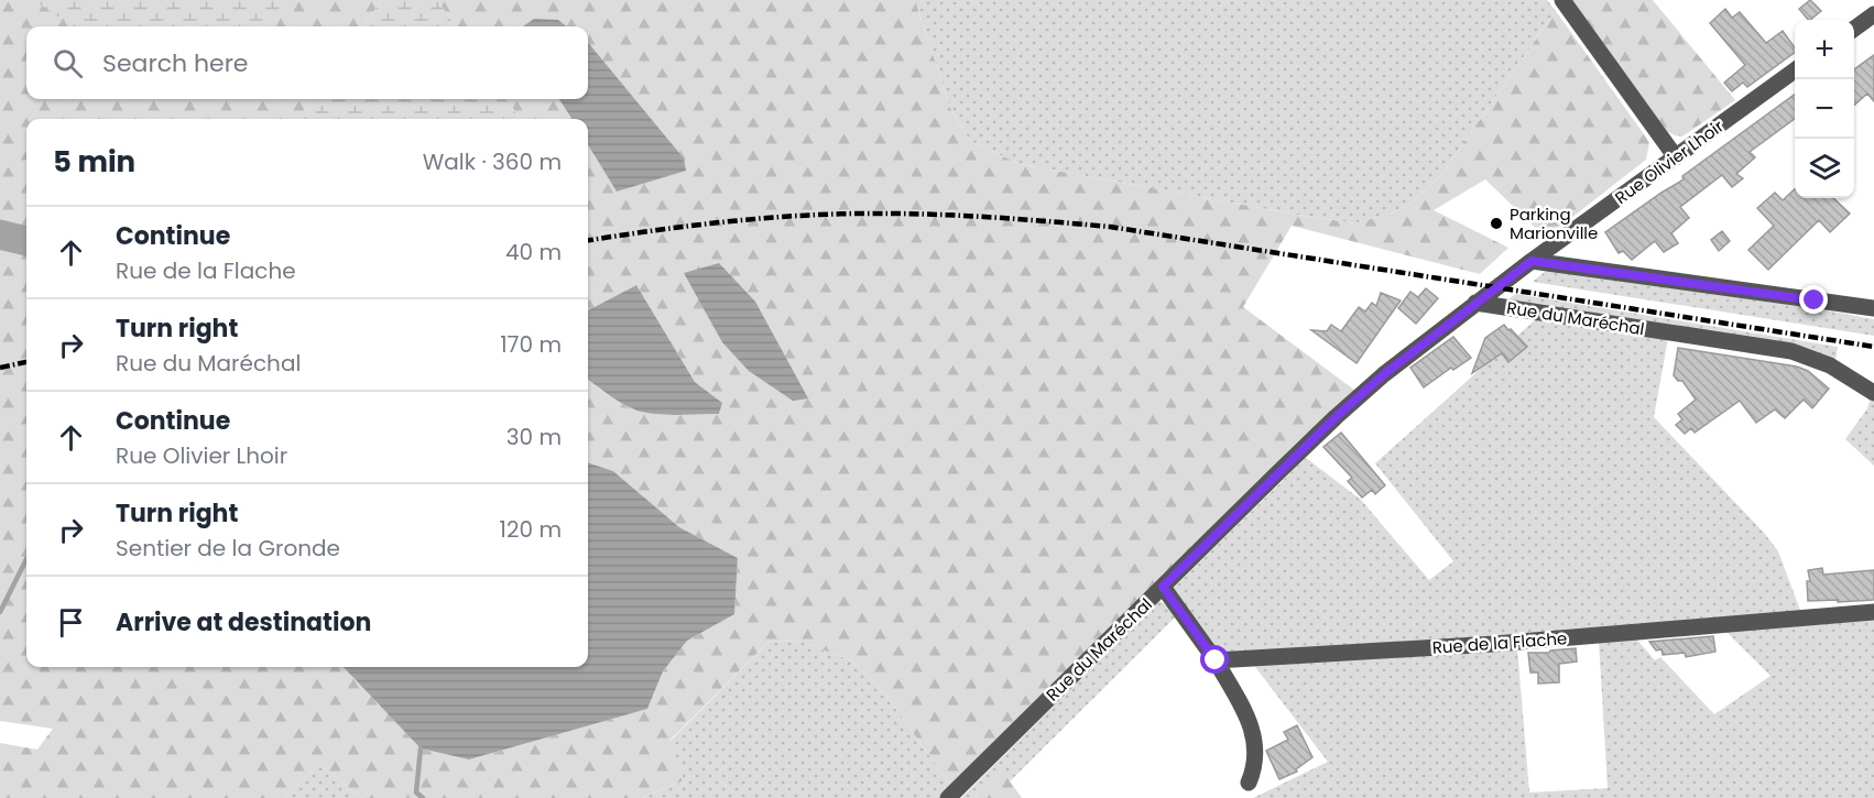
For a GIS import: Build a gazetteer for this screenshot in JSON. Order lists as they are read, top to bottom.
{
  "streets": {
    "street": ["Rue Olivier Lhoir", "Rue du Maréchal", "Rue de la Flache"]
  },
  "crossings": [
    ["Rue Olivier Lhoir", "Rue du Maréchal"]
  ],
  "places": ["Parking Marionville"],
  "page": {
    "map_buttons": ["+", "−"],
    "search": "Search here",
    "heading": ["5 min", "Walk · 360 m"],
    "list": [
      ["Continue", "Rue de la Flache", "40 m"],
      ["Turn right", "Rue du Maréchal", "170 m"],
      ["Continue", "Rue Olivier Lhoir", "30 m"],
      ["Turn right", "Sentier de la Gronde", "120 m"],
      "Arrive at destination"
    ]
  }
}
